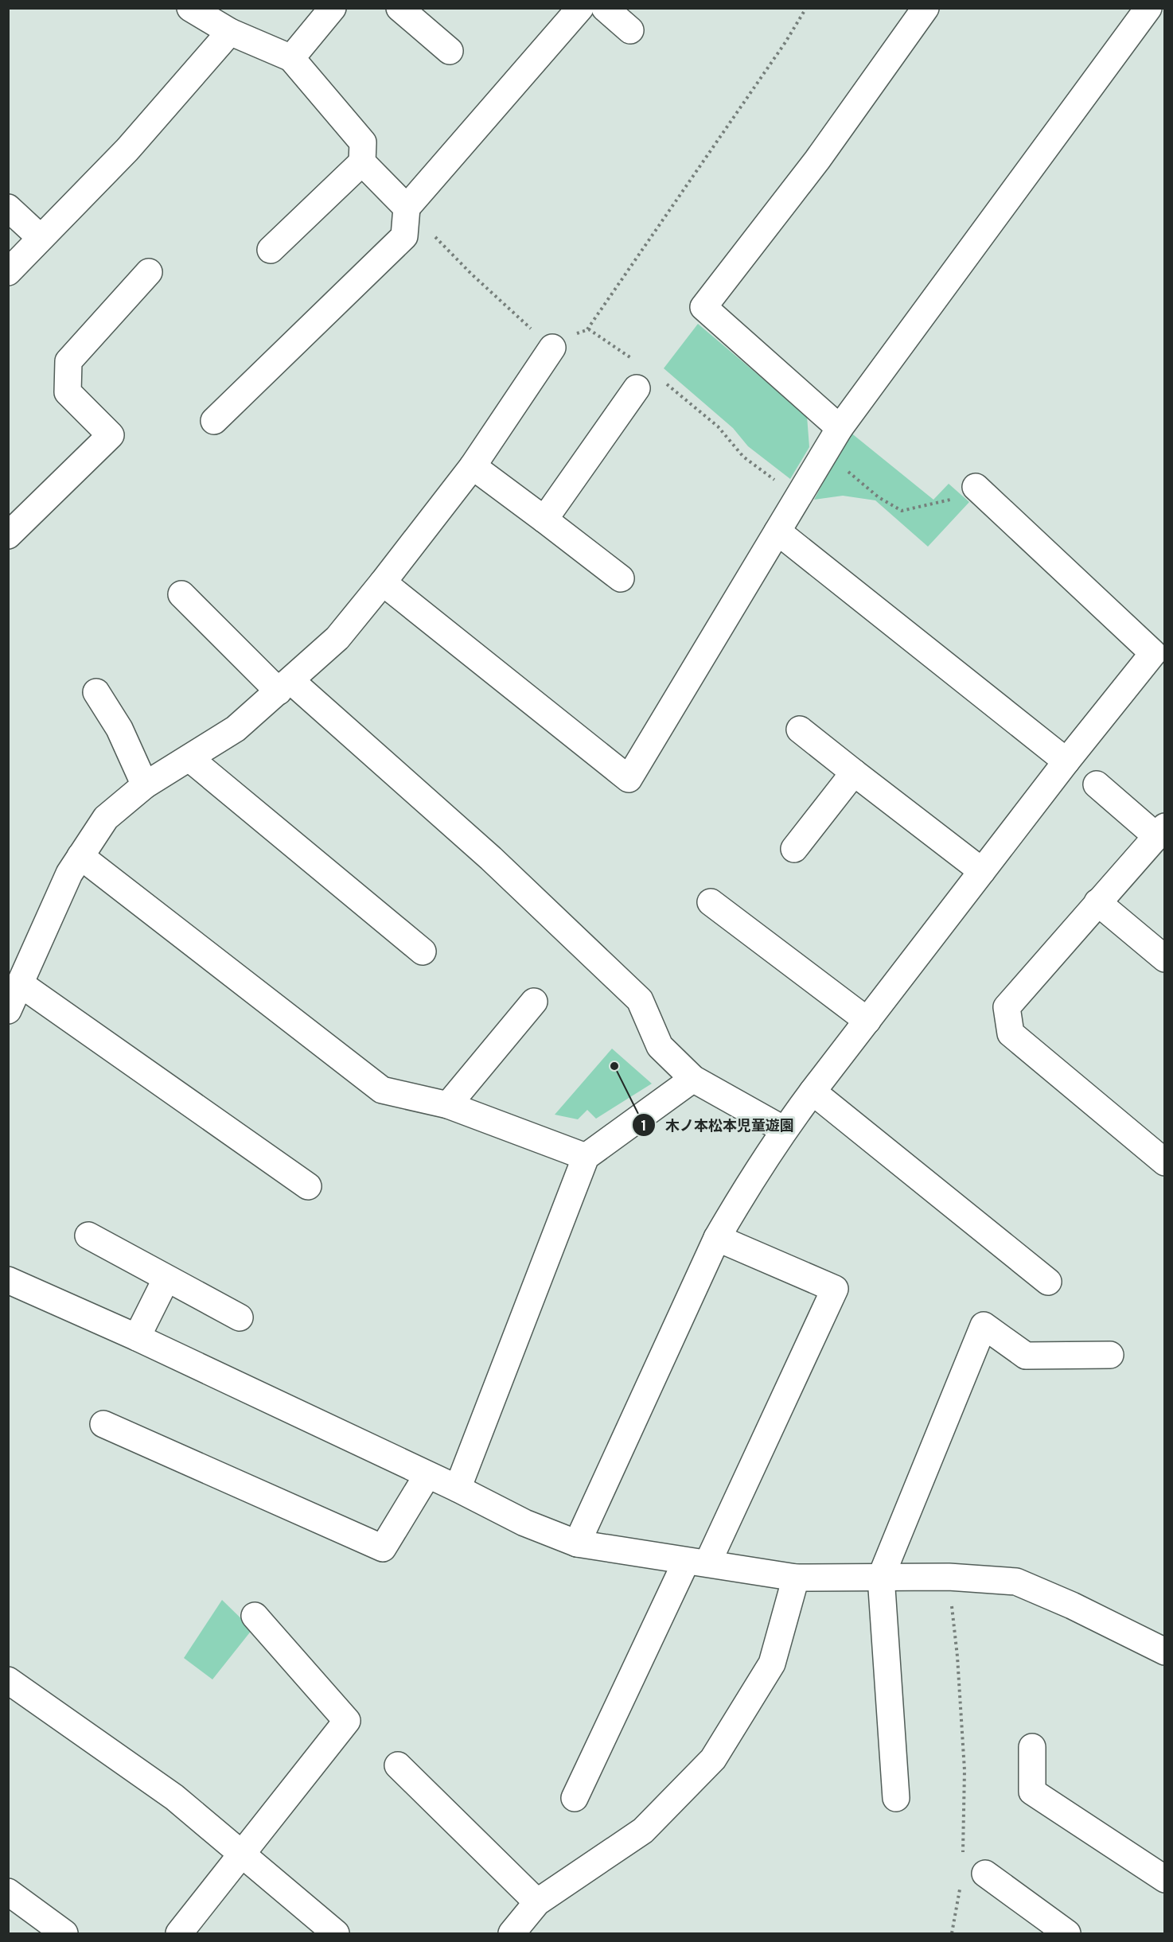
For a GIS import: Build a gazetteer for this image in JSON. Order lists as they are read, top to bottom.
{
  "places": ["木ノ本松本児童遊園"]
}
